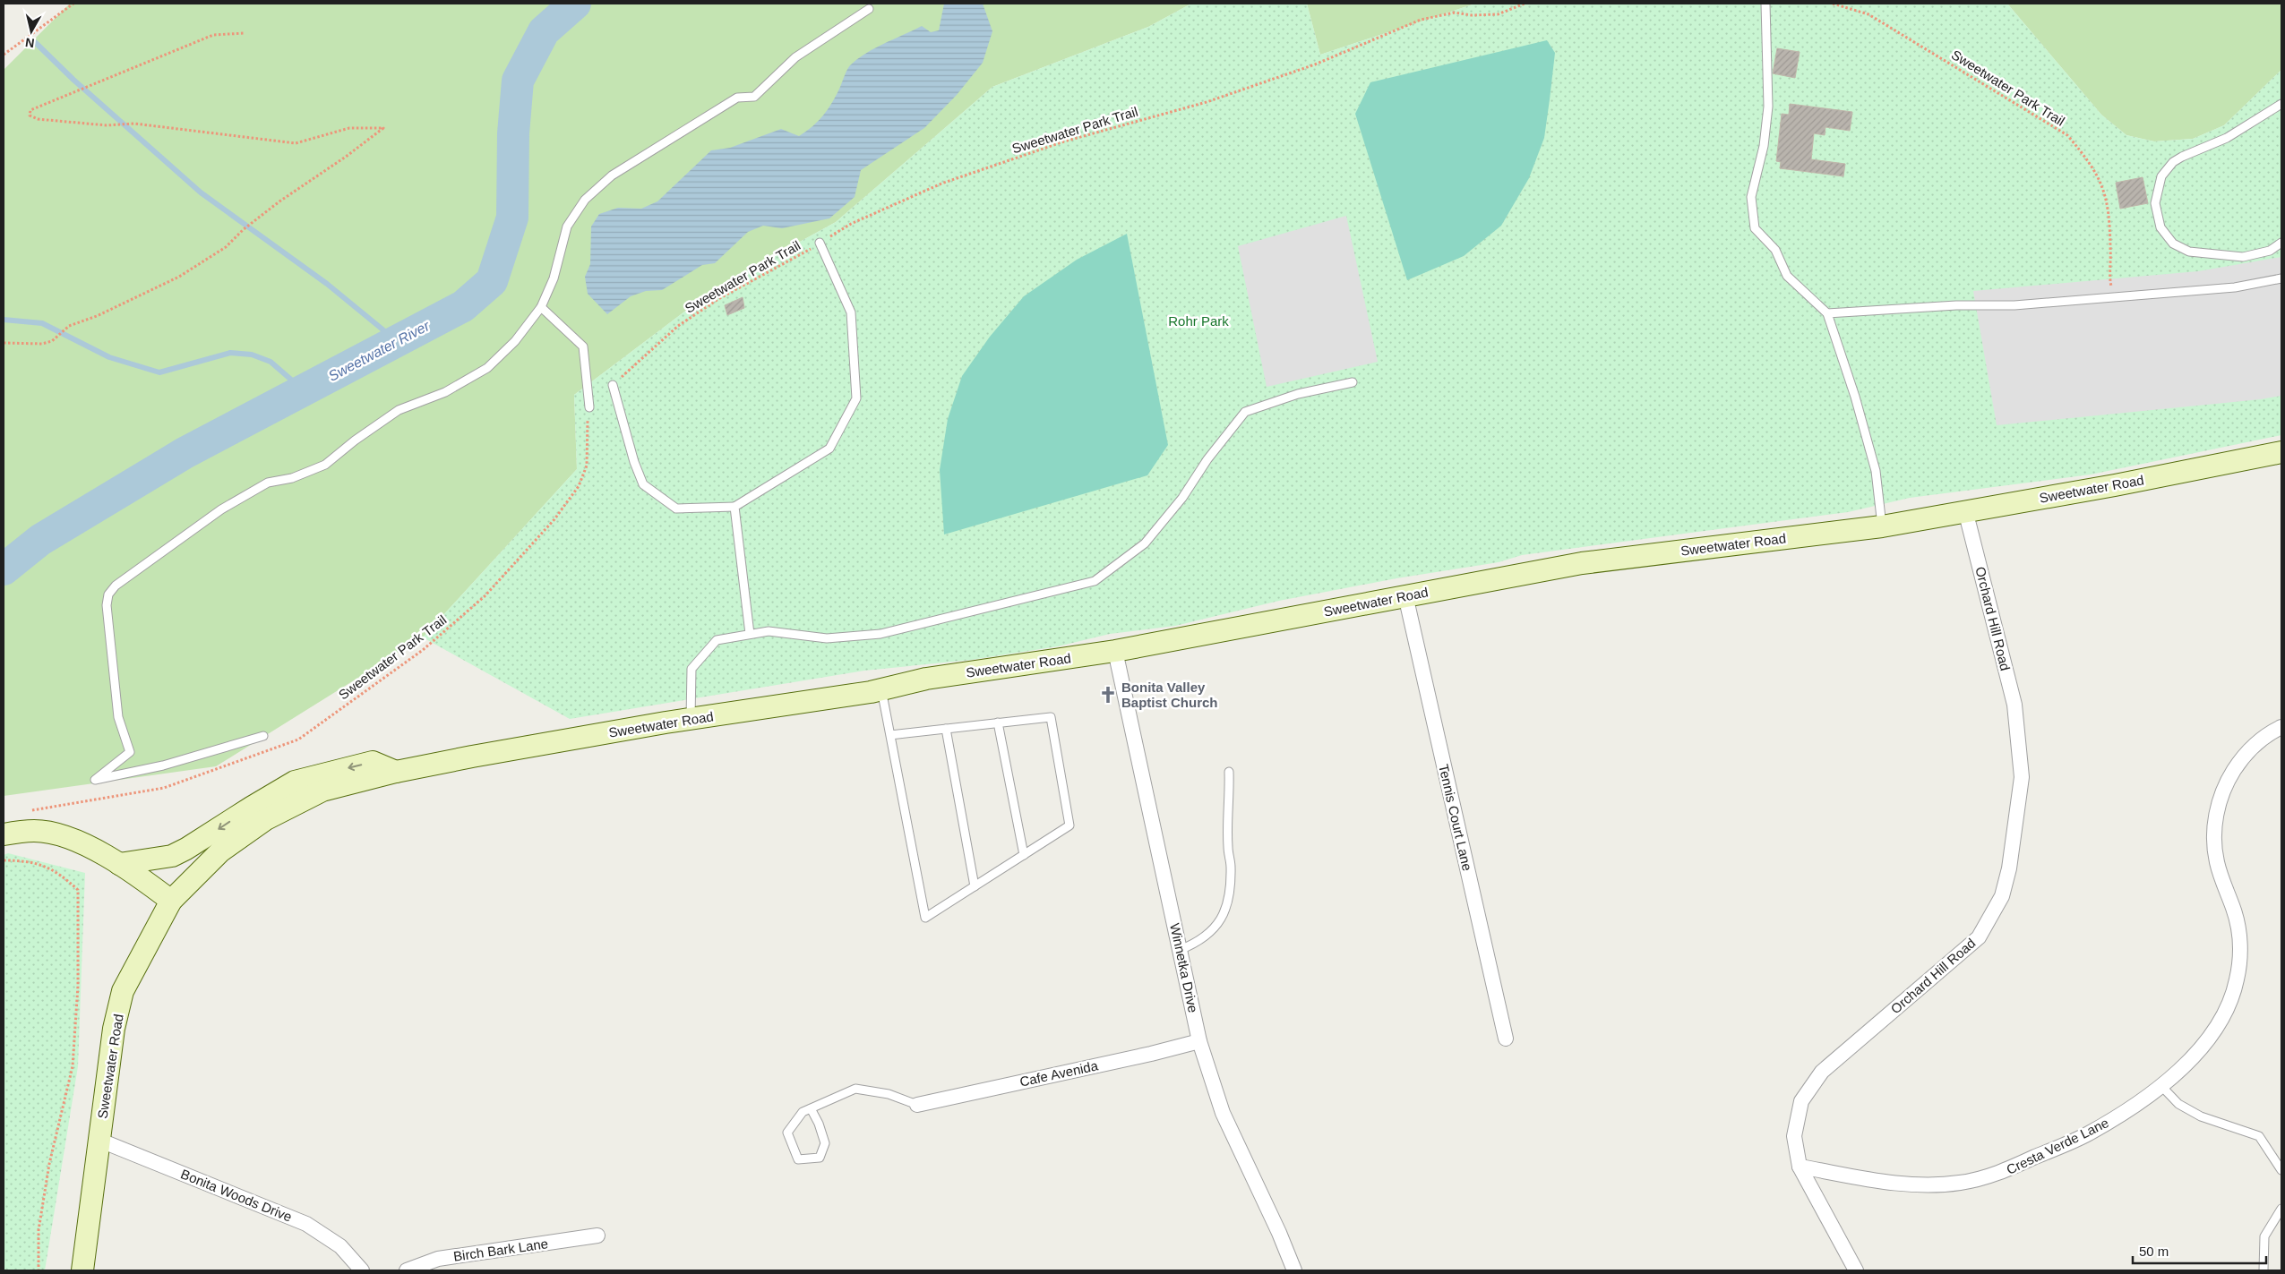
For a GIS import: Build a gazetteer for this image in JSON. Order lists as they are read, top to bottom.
{
  "streets": {
    "main road": ["Sweetwater Road"],
    "street": [
      "Orchard Hill Road",
      "Tennis Court Lane",
      "Winnetka Drive",
      "Cafe Avenida",
      "Cresta Verde Lane",
      "Bonita Woods Drive",
      "Birch Bark Lane"
    ],
    "path": ["Sweetwater Park Trail"]
  },
  "crossings": [
    ["Sweetwater Road", "Orchard Hill Road"],
    ["Sweetwater Road", "Tennis Court Lane"],
    ["Sweetwater Road", "Winnetka Drive"],
    ["Sweetwater Road", "Bonita Woods Drive"],
    ["Orchard Hill Road", "Cresta Verde Lane"],
    ["Winnetka Drive", "Cafe Avenida"]
  ],
  "water": ["Sweetwater River"],
  "parks": ["Rohr Park"],
  "places": {
    "church": ["Bonita Valley Baptist Church"]
  },
  "scale_bar": "50 m",
  "north": "bottom"
}
